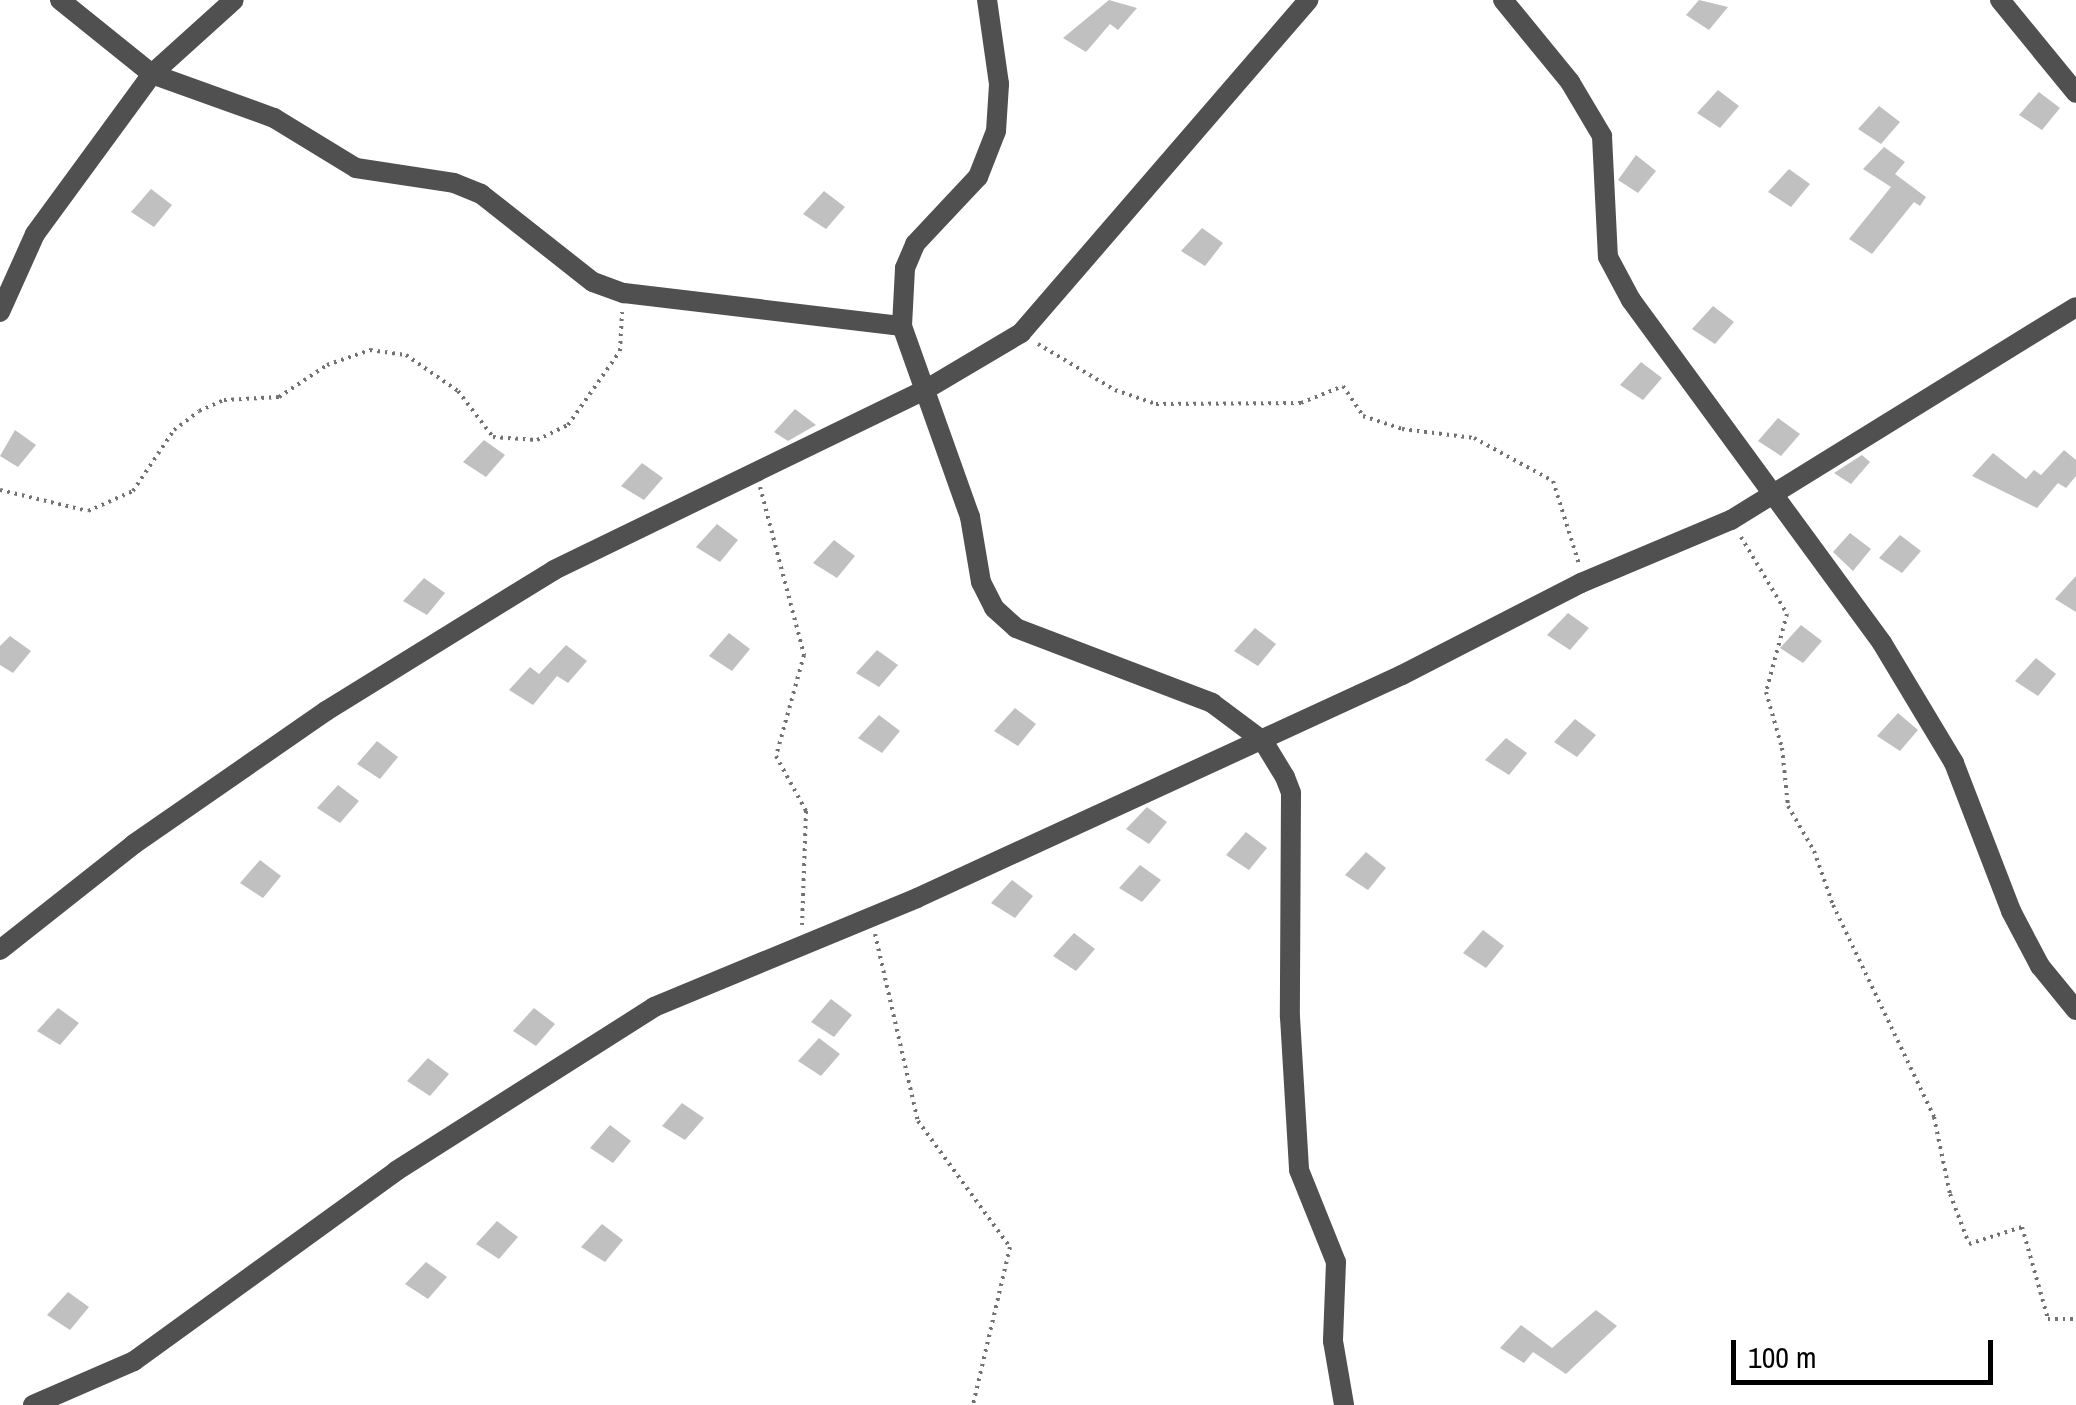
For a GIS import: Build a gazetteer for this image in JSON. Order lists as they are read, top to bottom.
{
  "scale_bar": "100 m"
}
